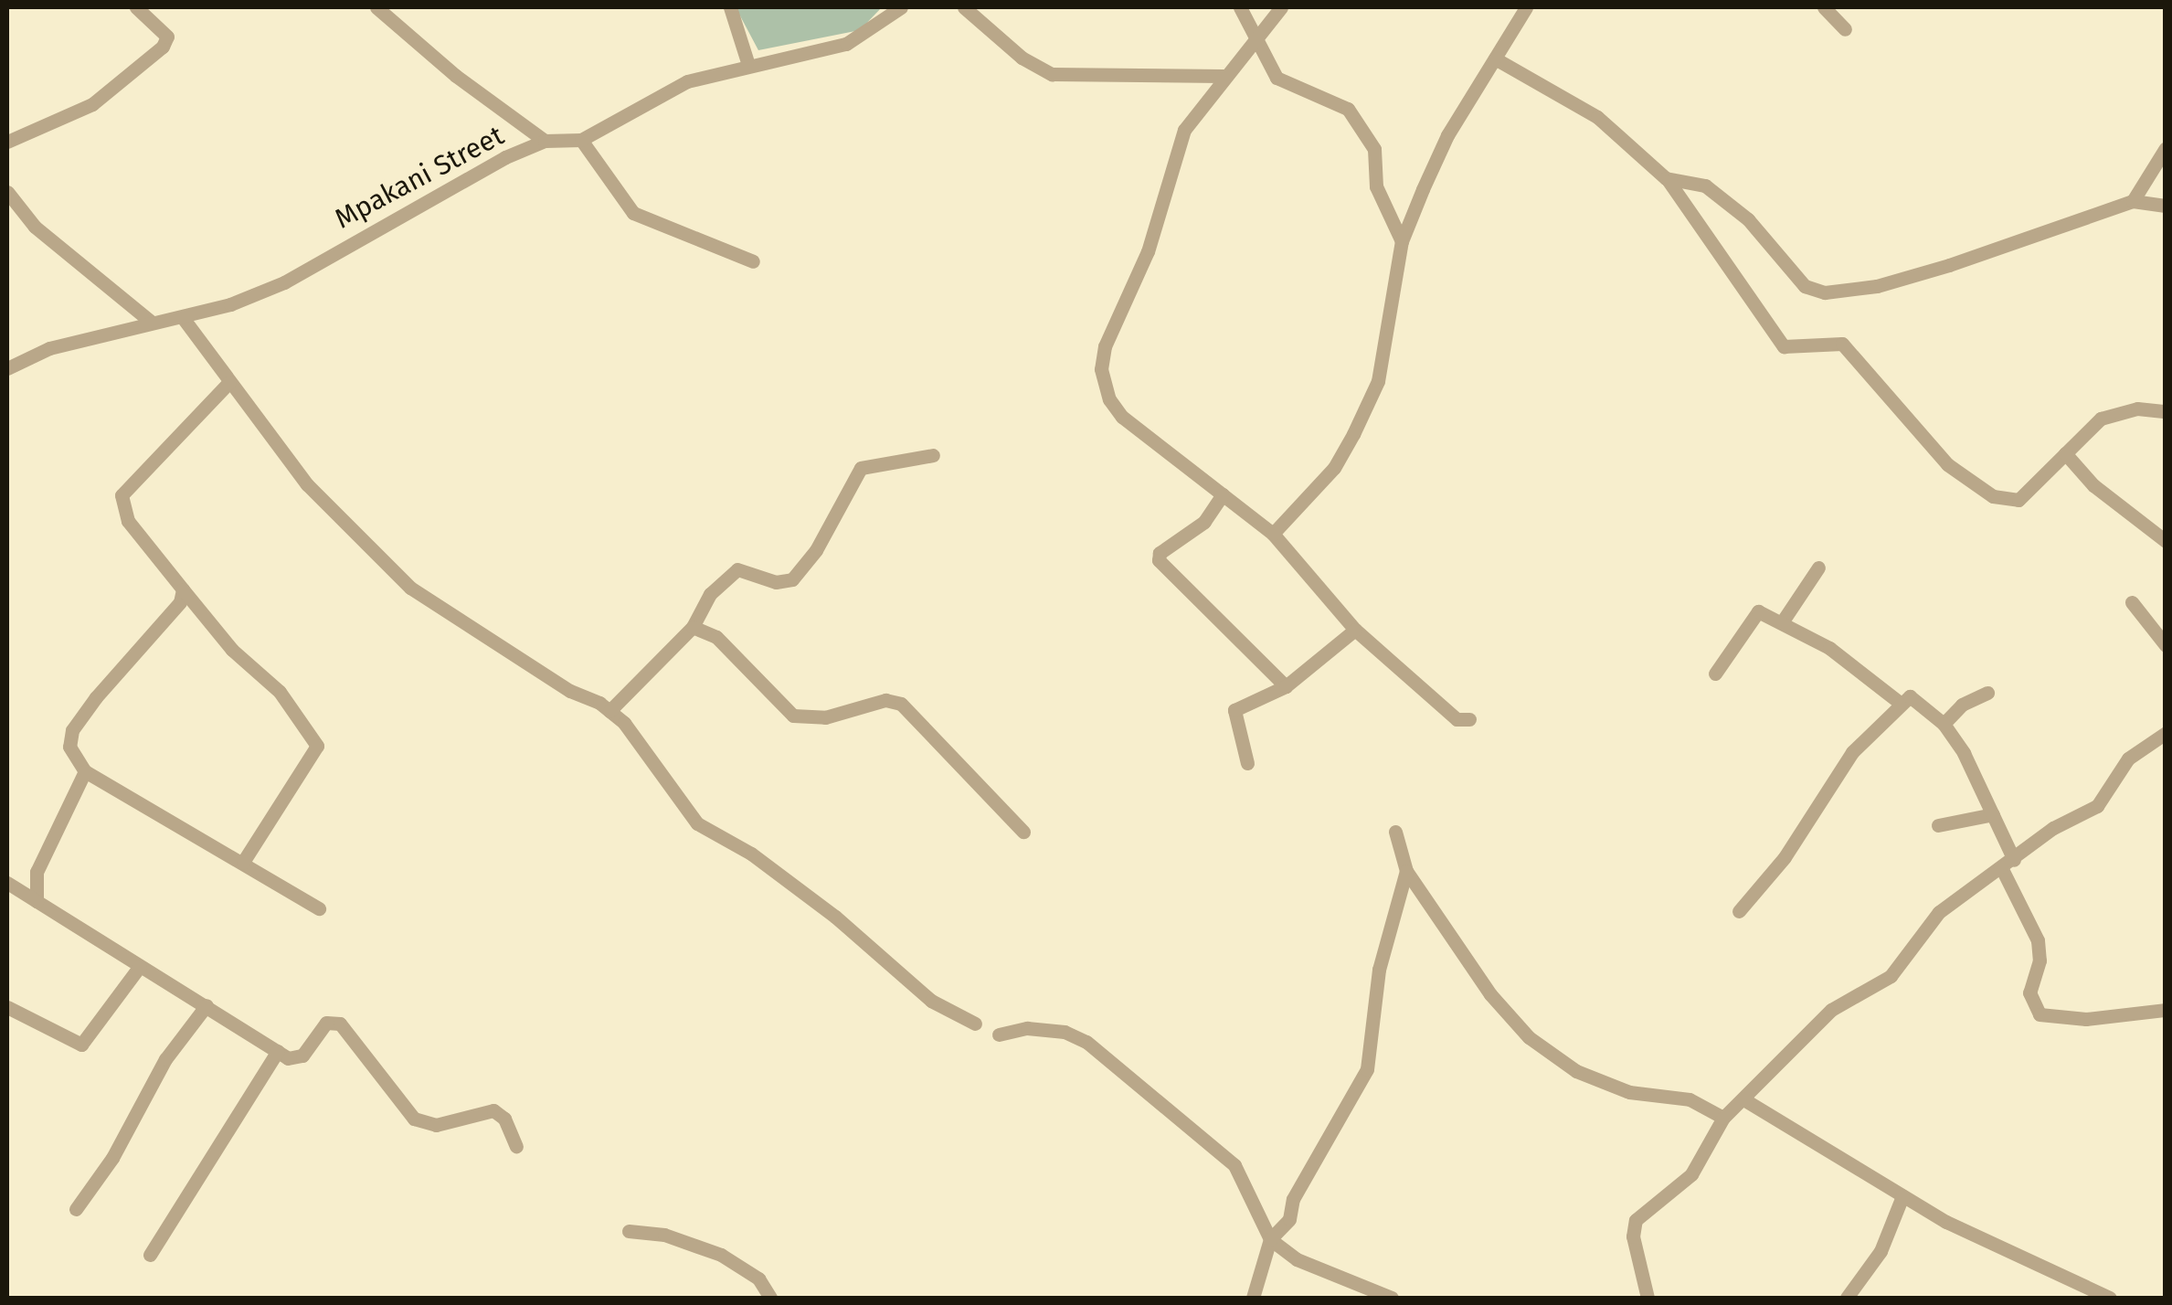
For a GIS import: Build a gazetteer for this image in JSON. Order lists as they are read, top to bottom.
{
  "streets": {
    "street": ["Mpakani Street"]
  }
}
